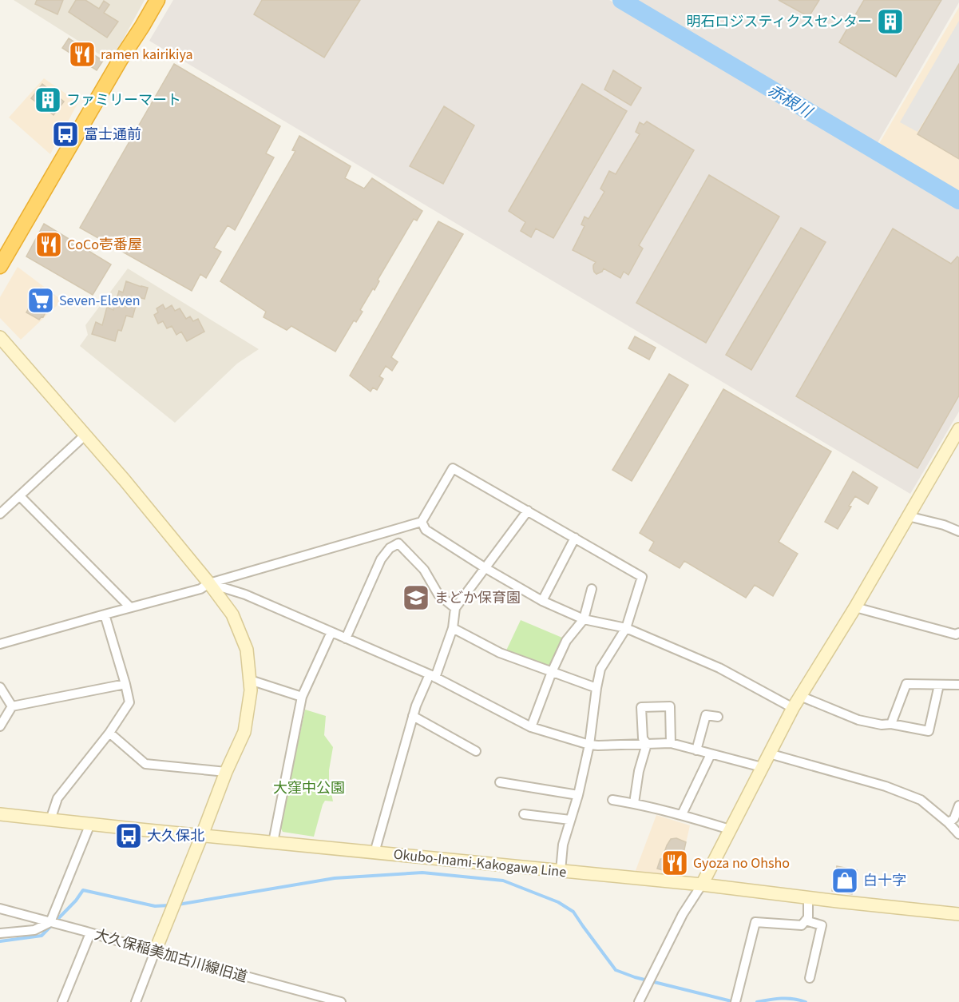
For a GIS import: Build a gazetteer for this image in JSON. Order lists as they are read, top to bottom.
{
  "streets": {
    "street": ["Okubo-Inami-Kakogawa Line", "大久保稲美加古川線旧道"]
  },
  "water": ["赤根川"],
  "parks": ["大窪中公園"],
  "places": {
    "building": ["明石ロジスティクスセンター", "ファミリーマート"],
    "restaurant": ["ramen kairikiya", "CoCo壱番屋", "Gyoza no Ohsho"],
    "bus stop": ["富士通前", "大久保北"],
    "supermarket": ["Seven-Eleven"],
    "school or university": ["まどか保育園"],
    "shop": ["白十字"]
  }
}
